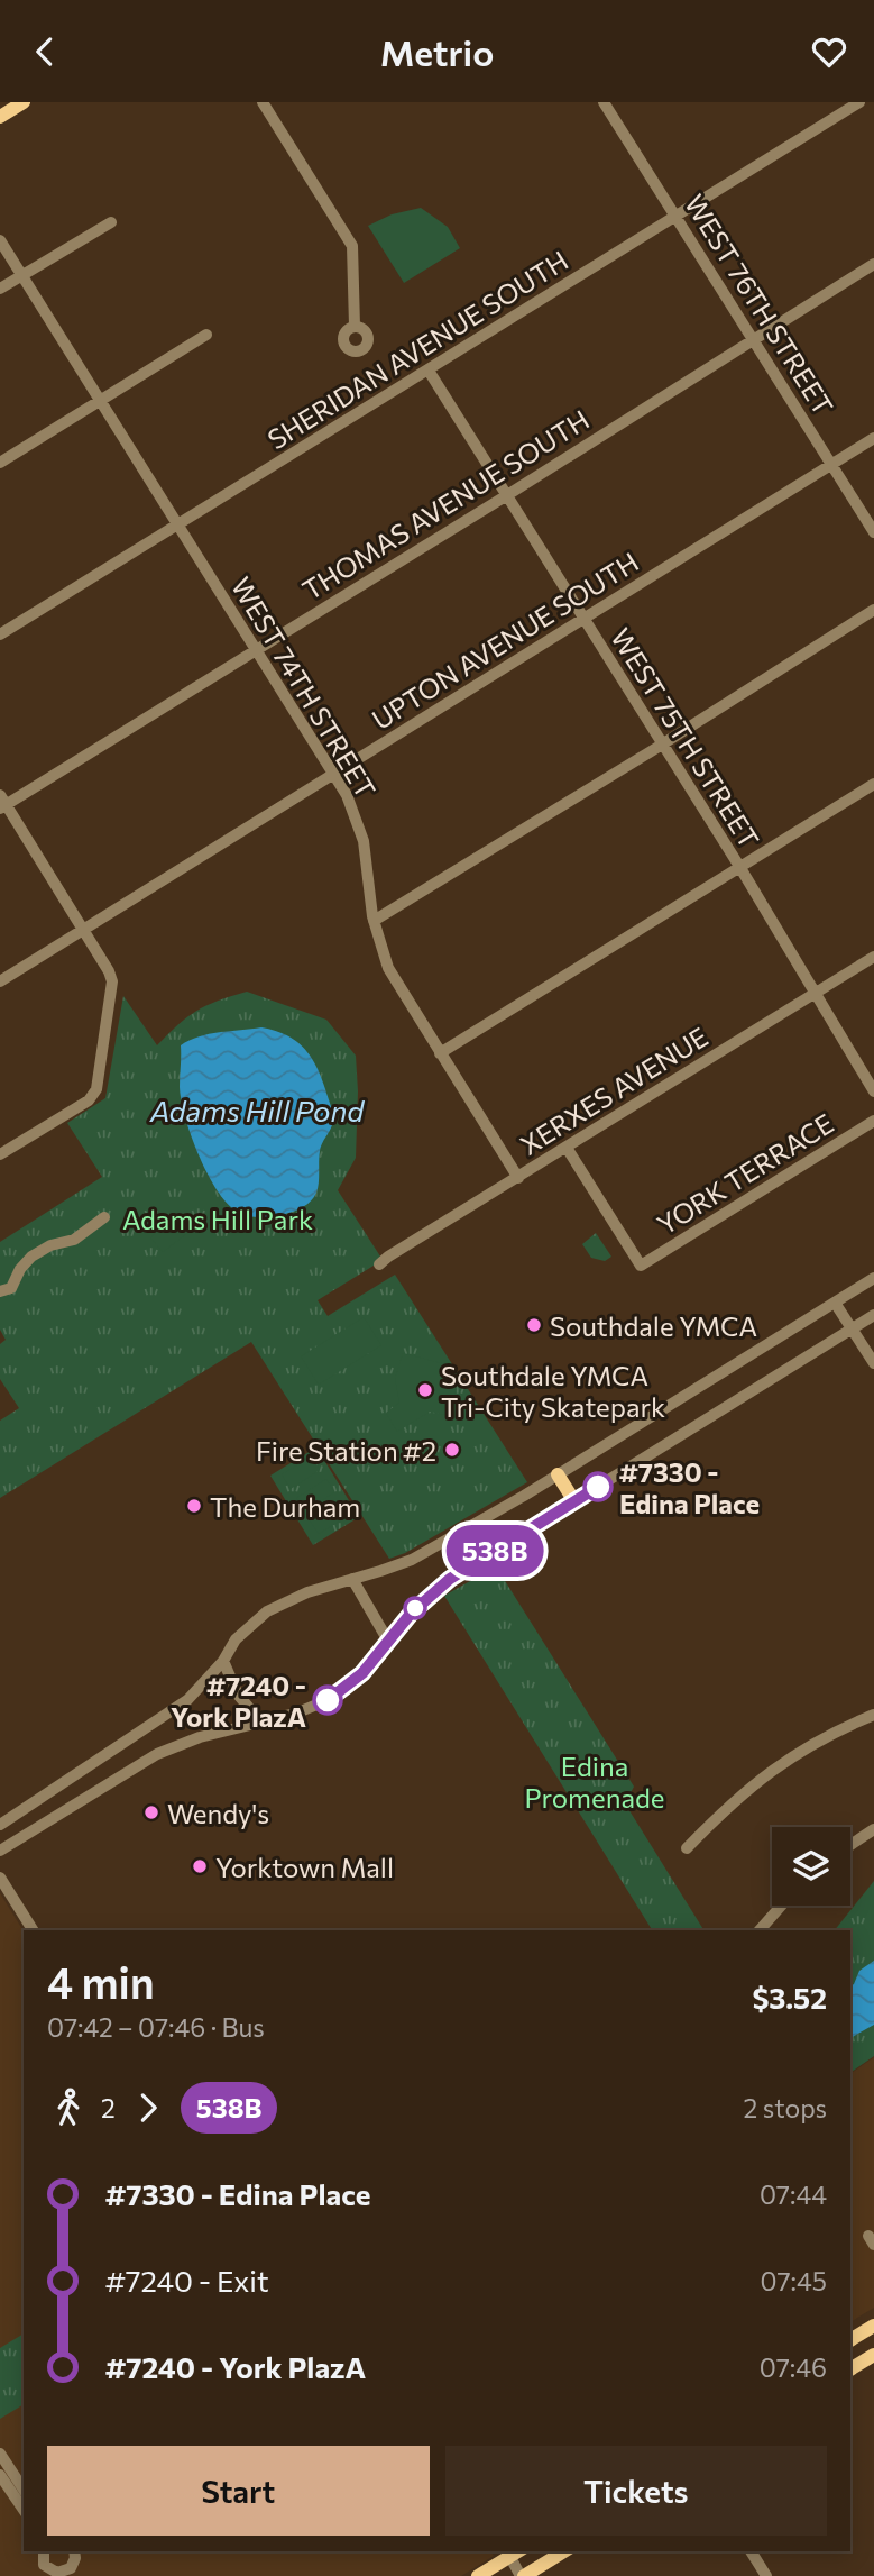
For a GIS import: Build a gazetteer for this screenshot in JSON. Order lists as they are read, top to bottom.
{
  "streets": {
    "street": [
      "WEST 76TH STREET",
      "SHERIDAN AVENUE SOUTH",
      "THOMAS AVENUE SOUTH",
      "UPTON AVENUE SOUTH",
      "WEST 74TH STREET",
      "WEST 75TH STREET",
      "XERXES AVENUE",
      "YORK TERRACE"
    ]
  },
  "crossings": [
    ["WEST 76TH STREET", "SHERIDAN AVENUE SOUTH"],
    ["WEST 76TH STREET", "THOMAS AVENUE SOUTH"],
    ["WEST 76TH STREET", "UPTON AVENUE SOUTH"],
    ["SHERIDAN AVENUE SOUTH", "WEST 74TH STREET"],
    ["SHERIDAN AVENUE SOUTH", "WEST 75TH STREET"],
    ["THOMAS AVENUE SOUTH", "WEST 74TH STREET"],
    ["THOMAS AVENUE SOUTH", "WEST 75TH STREET"],
    ["UPTON AVENUE SOUTH", "WEST 74TH STREET"],
    ["UPTON AVENUE SOUTH", "WEST 75TH STREET"],
    ["WEST 74TH STREET", "XERXES AVENUE"],
    ["WEST 75TH STREET", "XERXES AVENUE"],
    ["XERXES AVENUE", "YORK TERRACE"]
  ],
  "water": ["Adams Hill Pond"],
  "parks": ["Adams Hill Park", "Edina Promenade"],
  "places": [
    "Southdale YMCA",
    "Southdale YMCA Tri-City Skatepark",
    "Fire Station #2",
    "#7330 - Edina Place",
    "The Durham",
    "#7240 - York PlazA",
    "Wendy's",
    "Yorktown Mall"
  ],
  "lines": ["bus line 538B"],
  "page": {
    "header": "Metrio",
    "on_map": "538B",
    "heading": ["4 min", "07:42 – 07:46 · Bus", "$3.52"],
    "legs": ["2", "538B", "2 stops"],
    "list": [
      {
        "name": "#7330 - Edina Place",
        "value": "07:44"
      },
      {
        "name": "#7240 - Exit",
        "value": "07:45"
      },
      {
        "name": "#7240 - York PlazA",
        "value": "07:46"
      }
    ],
    "buttons": ["Start", "Tickets"]
  }
}
